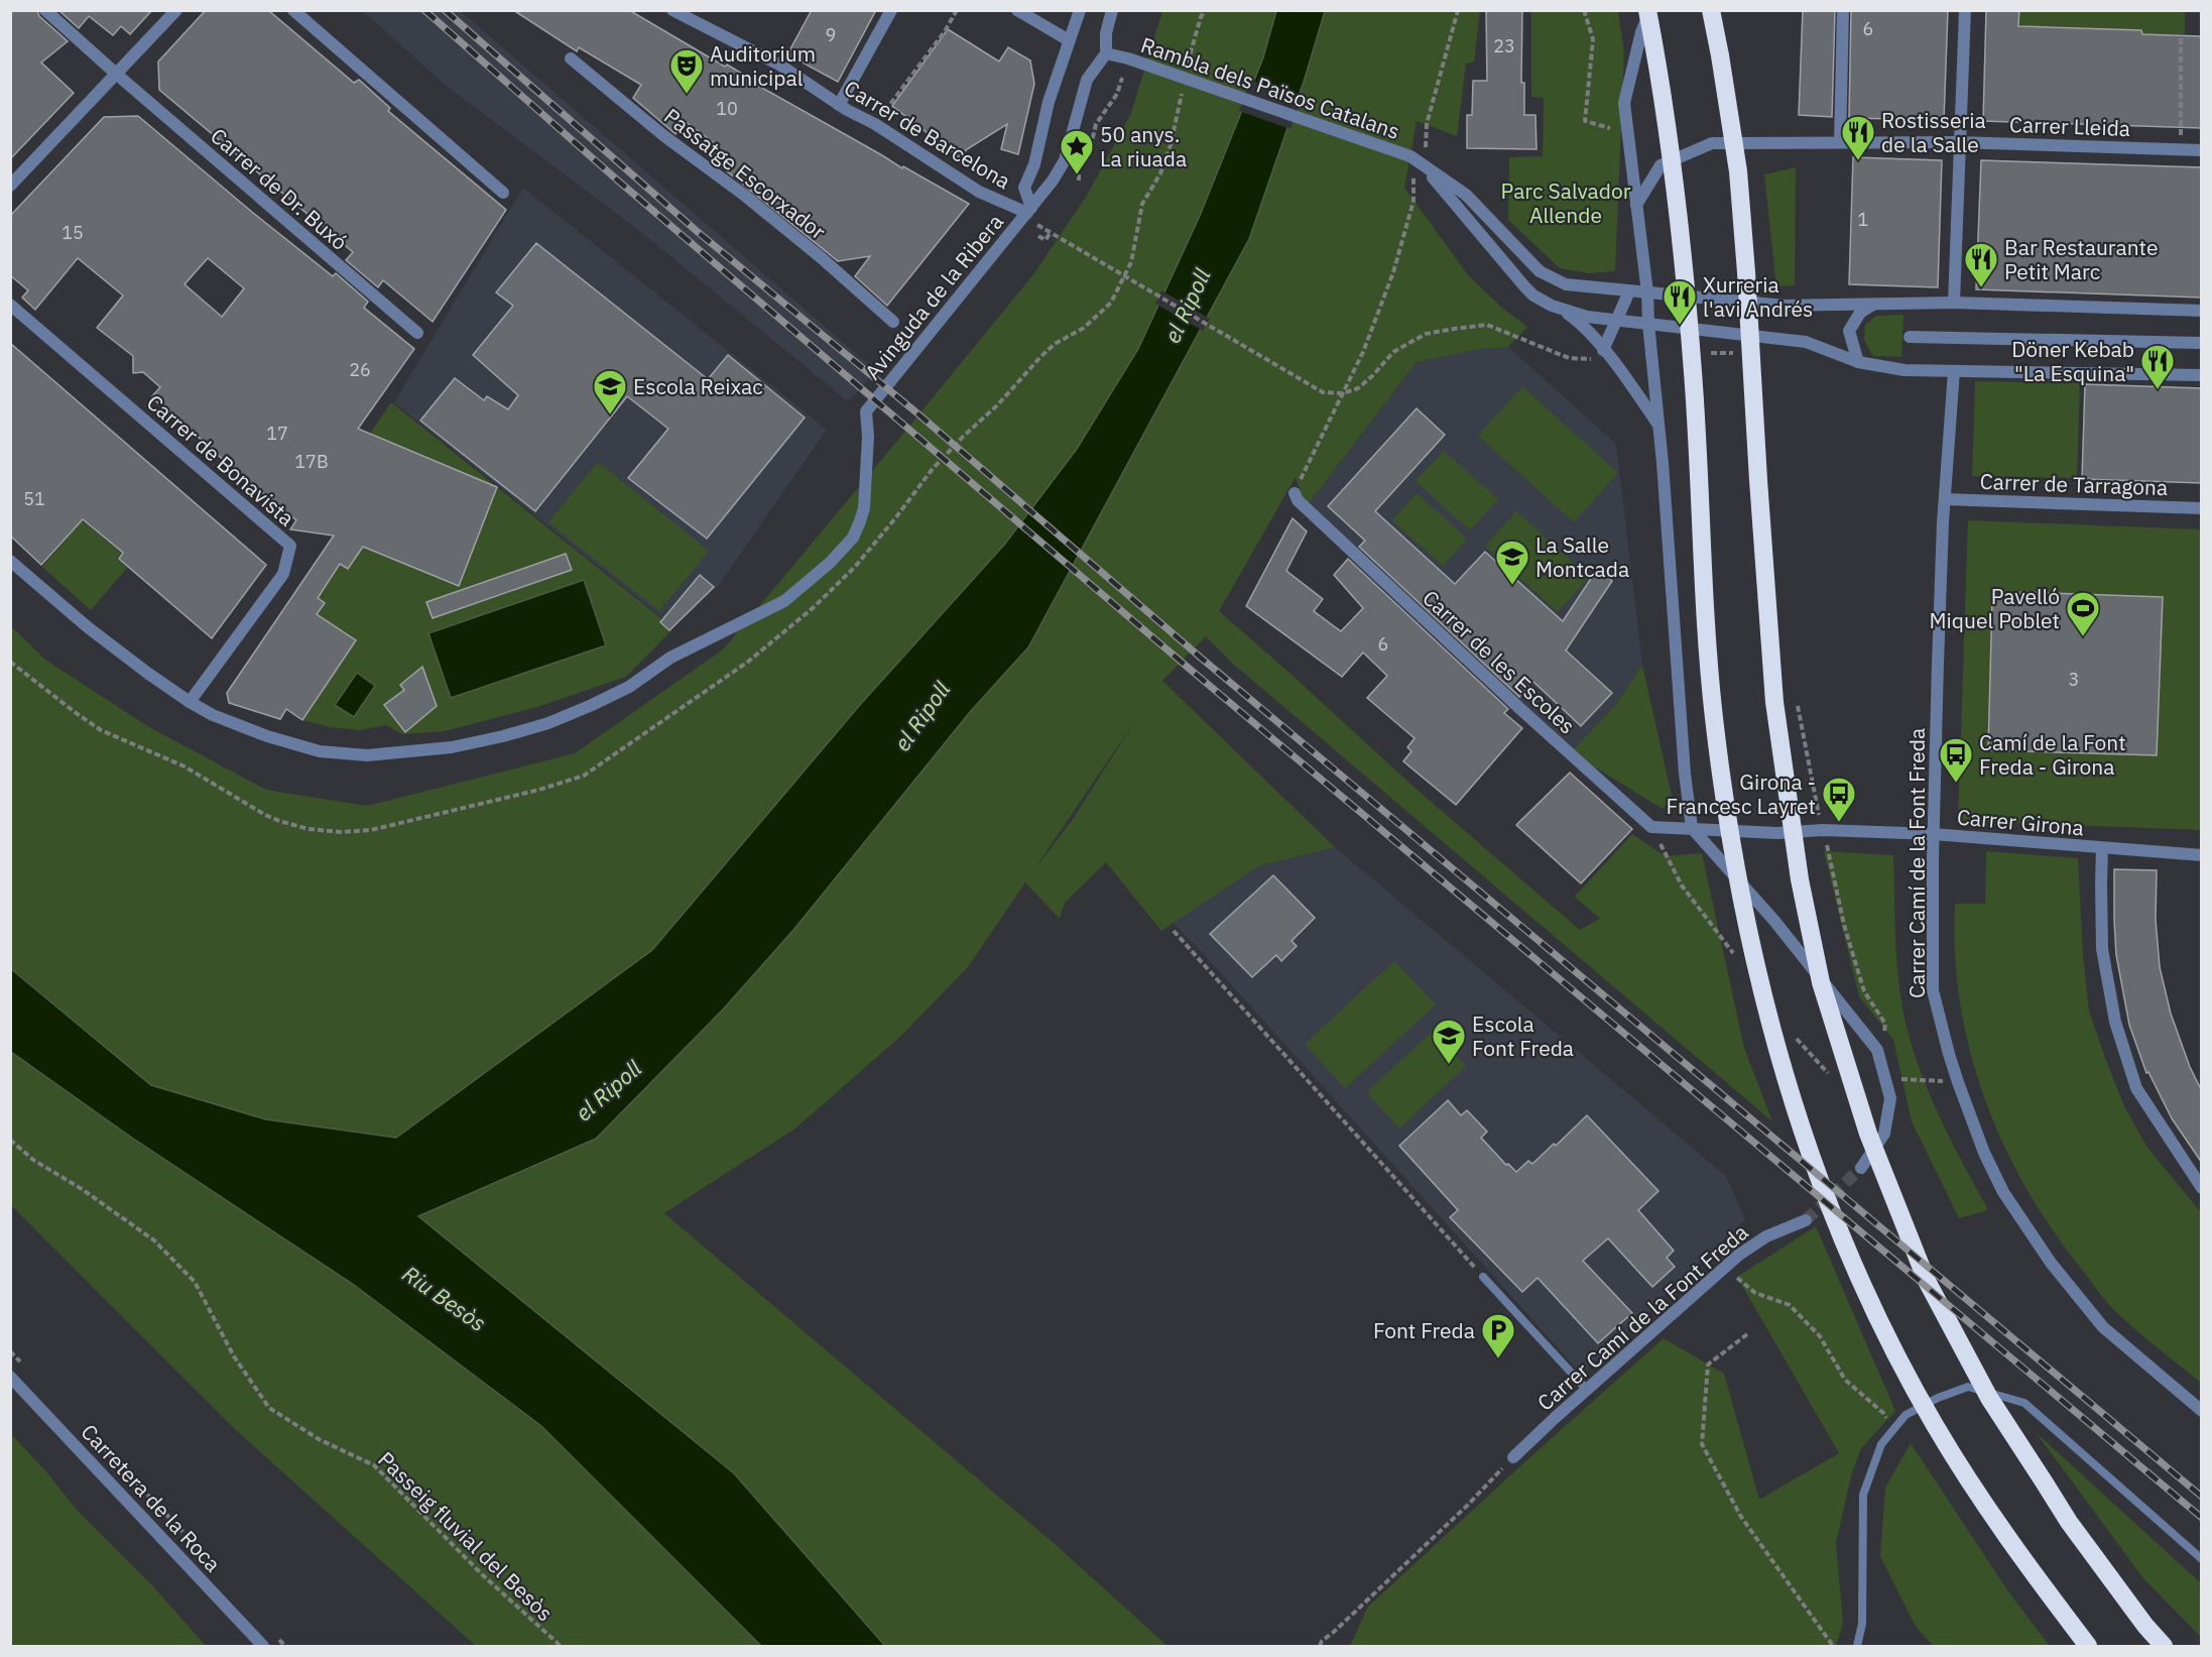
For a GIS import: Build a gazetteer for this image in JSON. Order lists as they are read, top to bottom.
{
  "streets": {
    "street": [
      "Rambla dels Països Catalans",
      "Carrer Lleida",
      "Carrer de Barcelona",
      "Passatge Escorxador",
      "Carrer de Dr. Buxó",
      "Avinguda de la Ribera",
      "Carrer de Bonavista",
      "Carrer de Tarragona",
      "Carrer de les Escoles",
      "Carrer Girona",
      "Carrer Camí de la Font Freda",
      "Carretera de la Roca"
    ],
    "path": ["Passeig fluvial del Besòs"]
  },
  "crossings": [
    ["Rambla dels Països Catalans", "Avinguda de la Ribera"],
    ["Rambla dels Països Catalans", "Carrer Camí de la Font Freda"],
    ["Carrer de Barcelona", "Avinguda de la Ribera"],
    ["Avinguda de la Ribera", "Carrer de Bonavista"],
    ["Carrer de Tarragona", "Carrer Camí de la Font Freda"],
    ["Carrer de les Escoles", "Carrer Girona"],
    ["Carrer Girona", "Carrer Camí de la Font Freda"]
  ],
  "water": ["el Ripoll", "Riu Besòs"],
  "parks": ["Parc Salvador Allende"],
  "places": {
    "theatre": ["Auditorium municipal"],
    "restaurant": [
      "Rostisseria de la Salle",
      "Bar Restaurante Petit Marc",
      "Xurreria l'avi Andrés",
      "Döner Kebab \"La Esquina\""
    ],
    "place": ["50 anys. La riuada"],
    "school or university": ["Escola Reixac", "La Salle Montcada", "Escola Font Freda"],
    "sports": ["Pavelló Miquel Poblet"],
    "bus stop": ["Camí de la Font Freda - Girona", "Girona - Francesc Layret"],
    "parking": ["Font Freda"]
  },
  "house_numbers": [
    "6",
    "9",
    "23",
    "10",
    "1",
    "15",
    "26",
    "17",
    "17B",
    "51",
    "6",
    "3"
  ]
}
